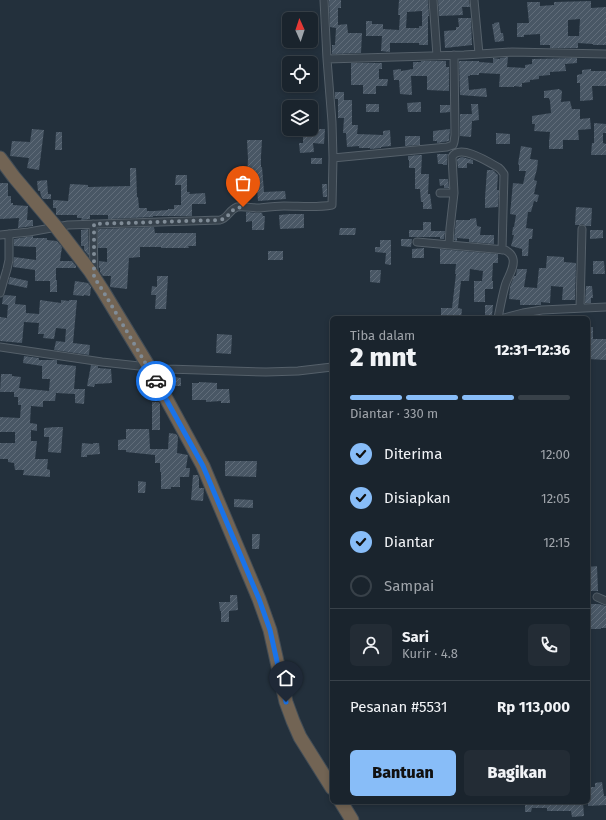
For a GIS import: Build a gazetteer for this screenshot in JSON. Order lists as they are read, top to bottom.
{
  "north": "top",
  "page": {
    "heading": ["2 mnt", "Tiba dalam", "12:31–12:36"],
    "panel": [
      "Sari",
      "Kurir · 4.8",
      "Pesanan #5531",
      "Rp 113,000"
    ],
    "bar": "Diantar · 330 m",
    "list": [
      ["Diterima", "12:00"],
      ["Disiapkan", "12:05"],
      ["Diantar", "12:15"],
      "Sampai"
    ],
    "buttons": ["Bantuan", "Bagikan"]
  }
}
